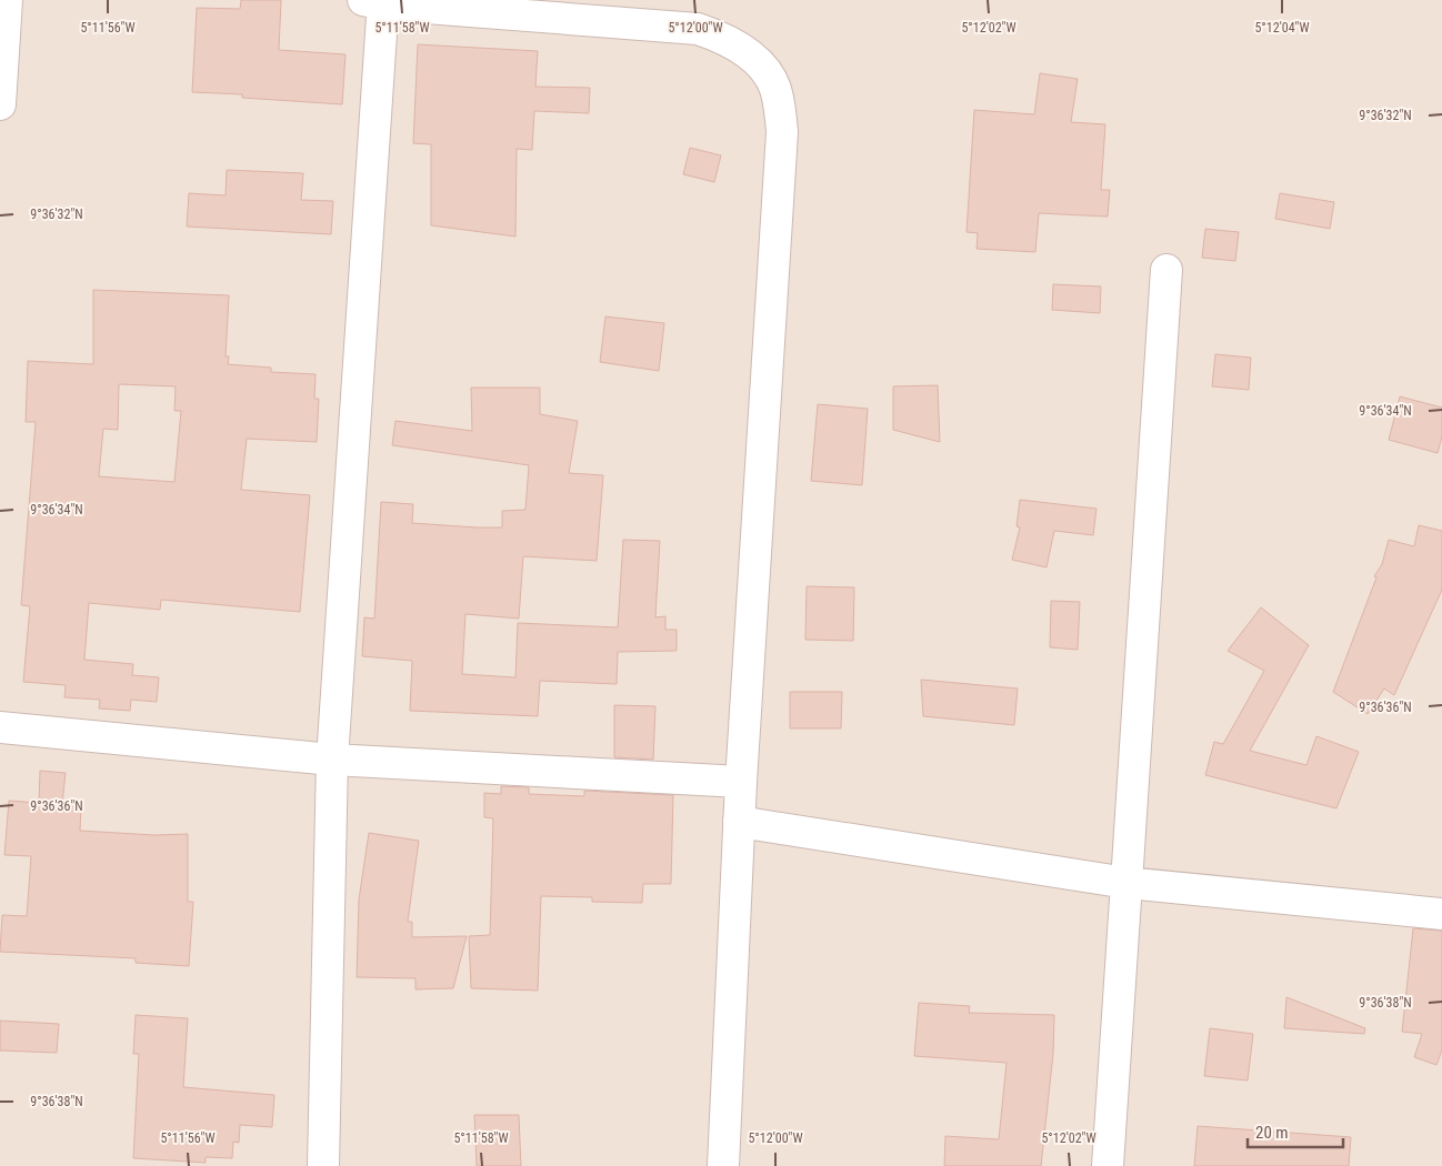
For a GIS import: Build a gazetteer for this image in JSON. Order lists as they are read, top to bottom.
{
  "scale_bar": "20 m",
  "coordinates": [
    "5°11'56\"W",
    "5°11'58\"W",
    "5°12'00\"W",
    "5°12'02\"W",
    "5°12'04\"W",
    "9°36'32\"N",
    "9°36'34\"N",
    "9°36'36\"N",
    "9°36'38\"N"
  ]
}
